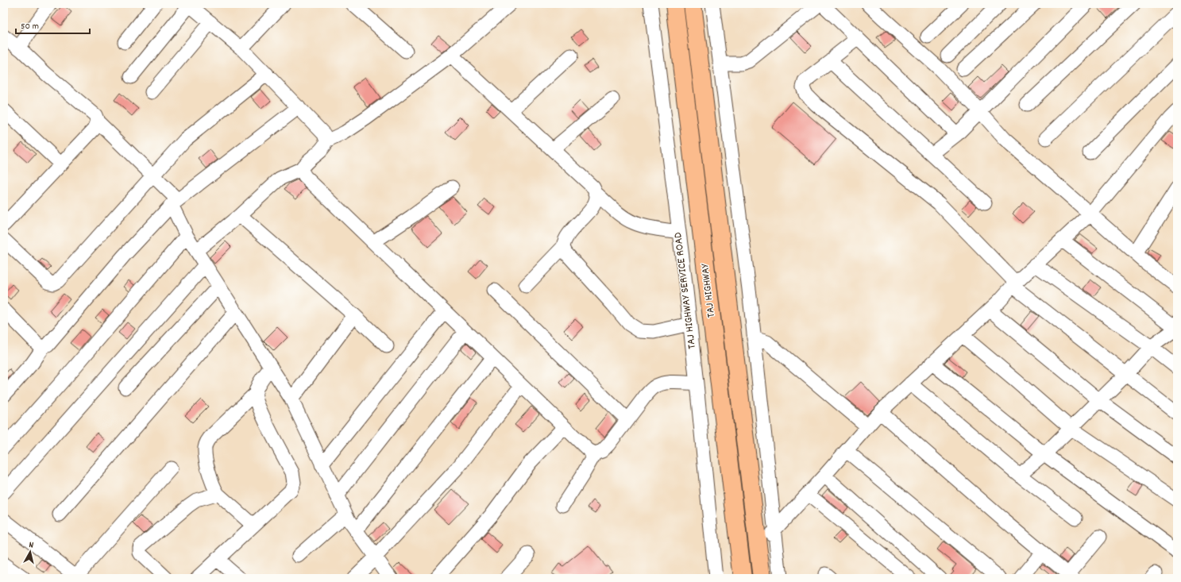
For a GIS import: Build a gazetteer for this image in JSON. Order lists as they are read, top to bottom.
{
  "streets": {
    "main road": ["TAJ HIGHWAY"],
    "street": ["TAJ HIGHWAY SERVICE ROAD"]
  },
  "scale_bar": "50 m",
  "north": "top"
}
